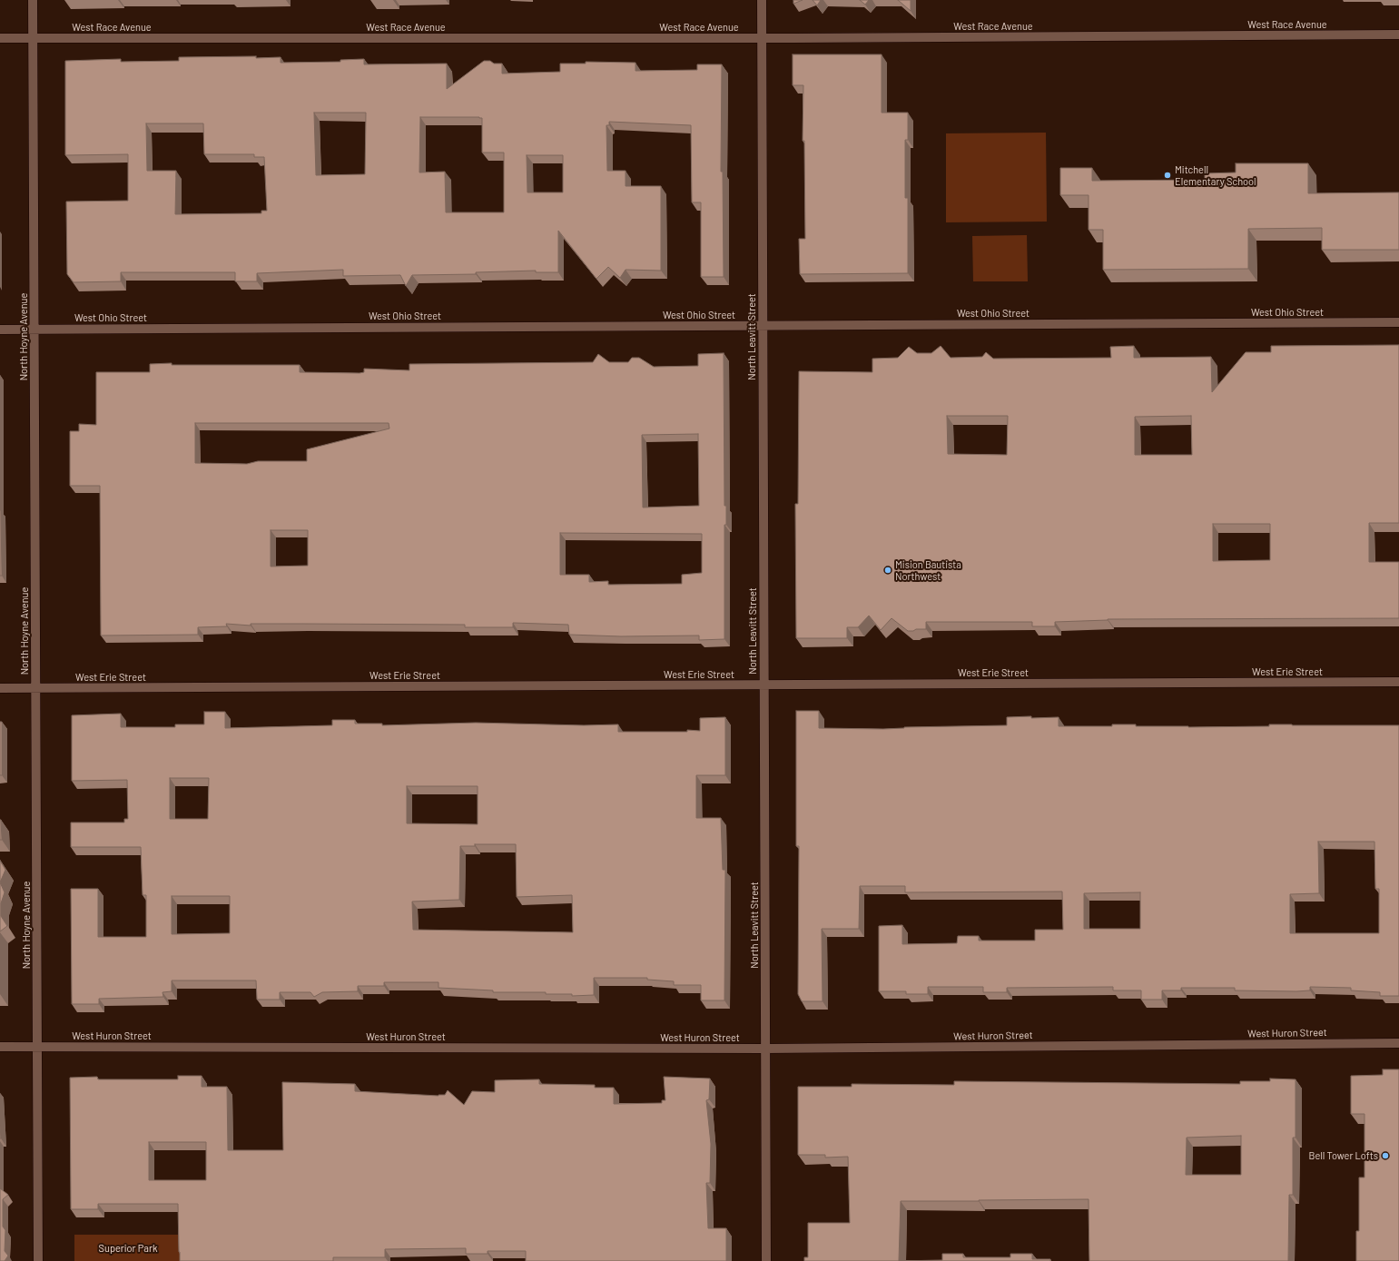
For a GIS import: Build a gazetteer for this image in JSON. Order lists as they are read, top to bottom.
{
  "streets": {
    "street": [
      "West Race Avenue",
      "West Ohio Street",
      "North Hoyne Avenue",
      "North Leavitt Street",
      "West Erie Street",
      "West Huron Street"
    ]
  },
  "crossings": [
    ["West Race Avenue", "North Hoyne Avenue"],
    ["West Race Avenue", "North Leavitt Street"],
    ["West Ohio Street", "North Hoyne Avenue"],
    ["West Ohio Street", "North Leavitt Street"],
    ["North Hoyne Avenue", "West Erie Street"],
    ["North Hoyne Avenue", "West Huron Street"],
    ["North Leavitt Street", "West Erie Street"],
    ["North Leavitt Street", "West Huron Street"]
  ],
  "parks": ["Superior Park"],
  "places": ["Mitchell Elementary School", "Mision Bautista Northwest", "Bell Tower Lofts"]
}
